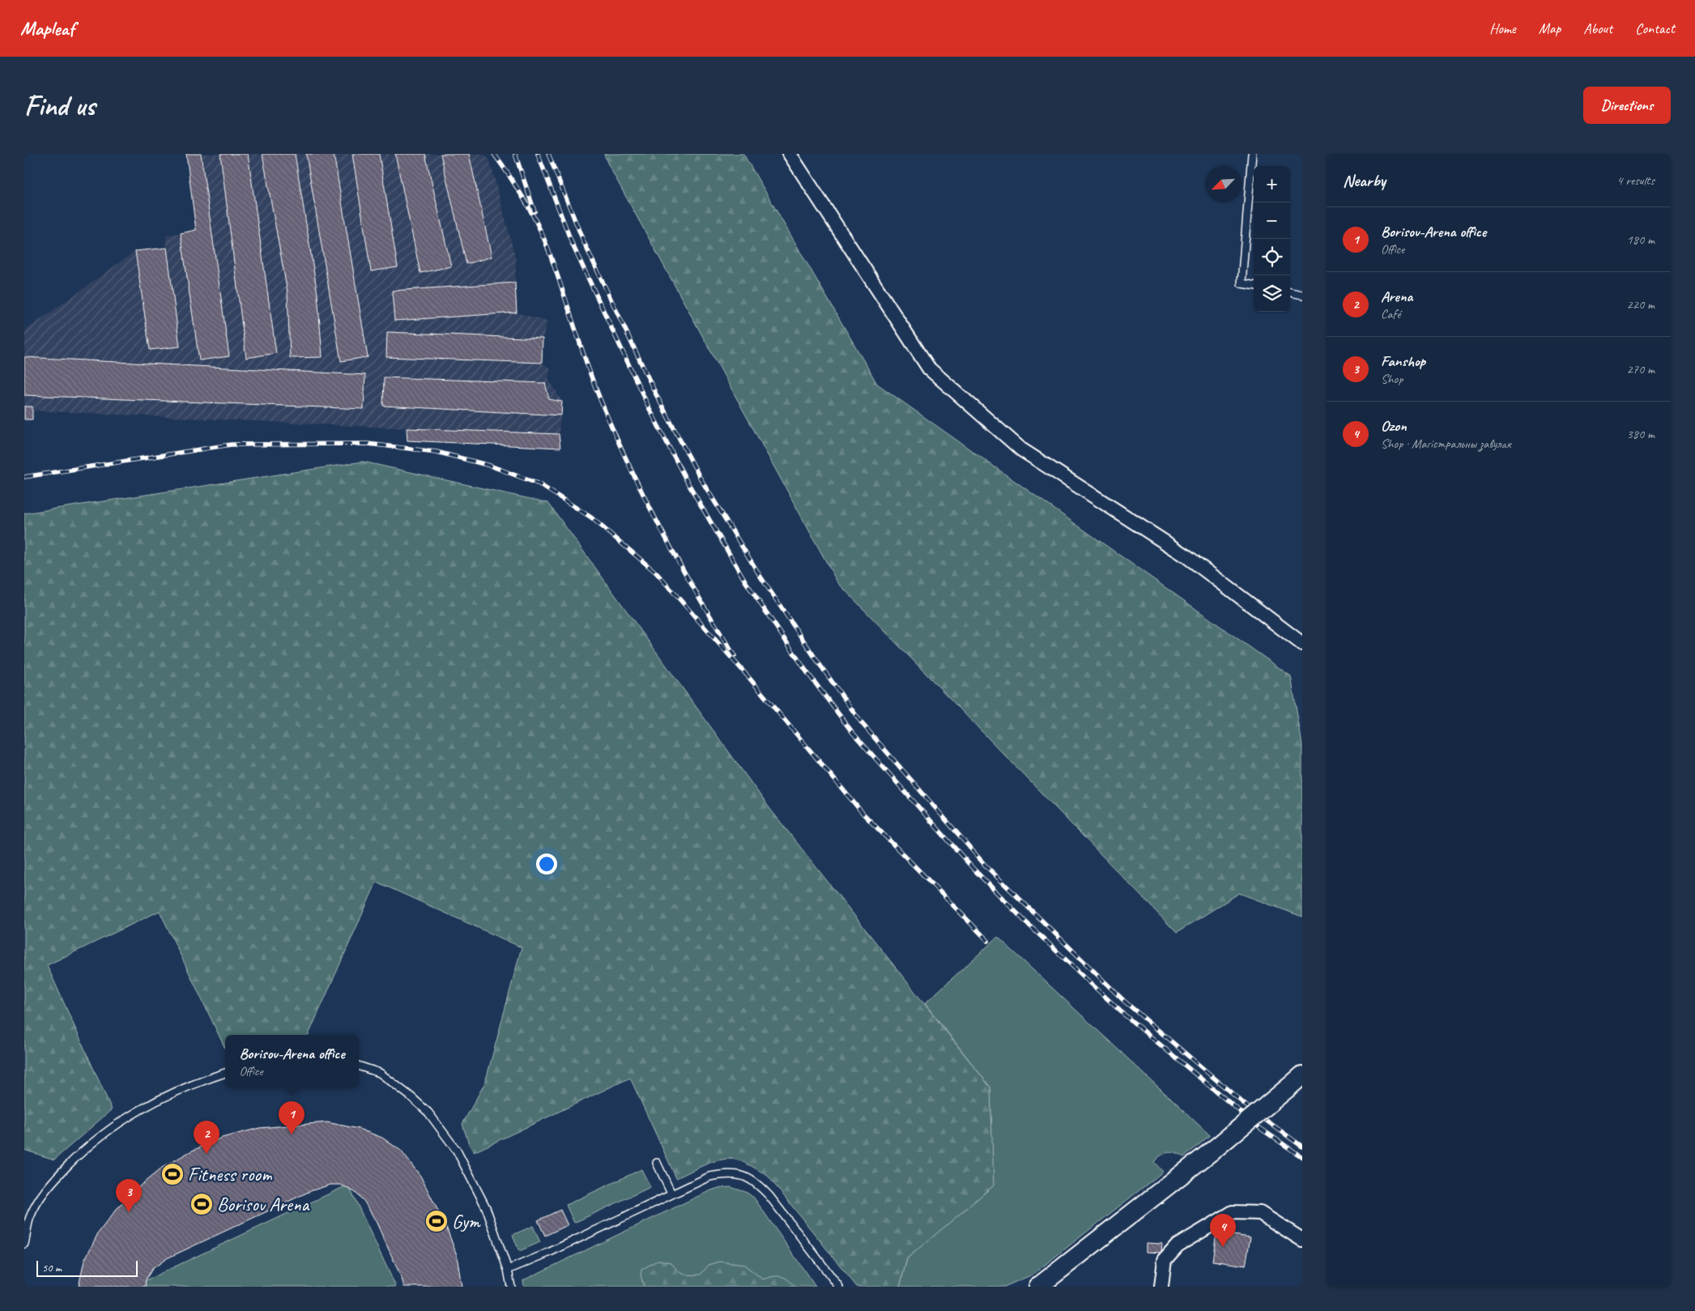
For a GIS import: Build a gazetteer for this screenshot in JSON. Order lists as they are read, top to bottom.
{
  "places": {
    "sports": ["Fitness room", "Borisov Arena", "Gym"]
  },
  "scale_bar": "50 m",
  "north": "bottom left",
  "page": {
    "header": "Mapleaf",
    "nav": [
      "Home",
      "Map",
      "About",
      "Contact"
    ],
    "buttons": "Directions",
    "title": "Find us",
    "heading": ["Nearby", "4 results"],
    "map_buttons": ["+", "−"],
    "list": [
      {
        "mark": "1",
        "name": "Borisov-Arena office",
        "note": "Office",
        "value": "180 m"
      },
      {
        "mark": "2",
        "name": "Arena",
        "note": "Café",
        "value": "220 m"
      },
      {
        "mark": "3",
        "name": "Fanshop",
        "note": "Shop",
        "value": "270 m"
      },
      {
        "mark": "4",
        "name": "Ozon",
        "note": "Shop · Магістральны завулак",
        "value": "380 m"
      }
    ],
    "popup": ["Borisov-Arena office", "Office"],
    "pins": [
      "1",
      "2",
      "3",
      "4"
    ],
    "scale": "50 m"
  }
}
